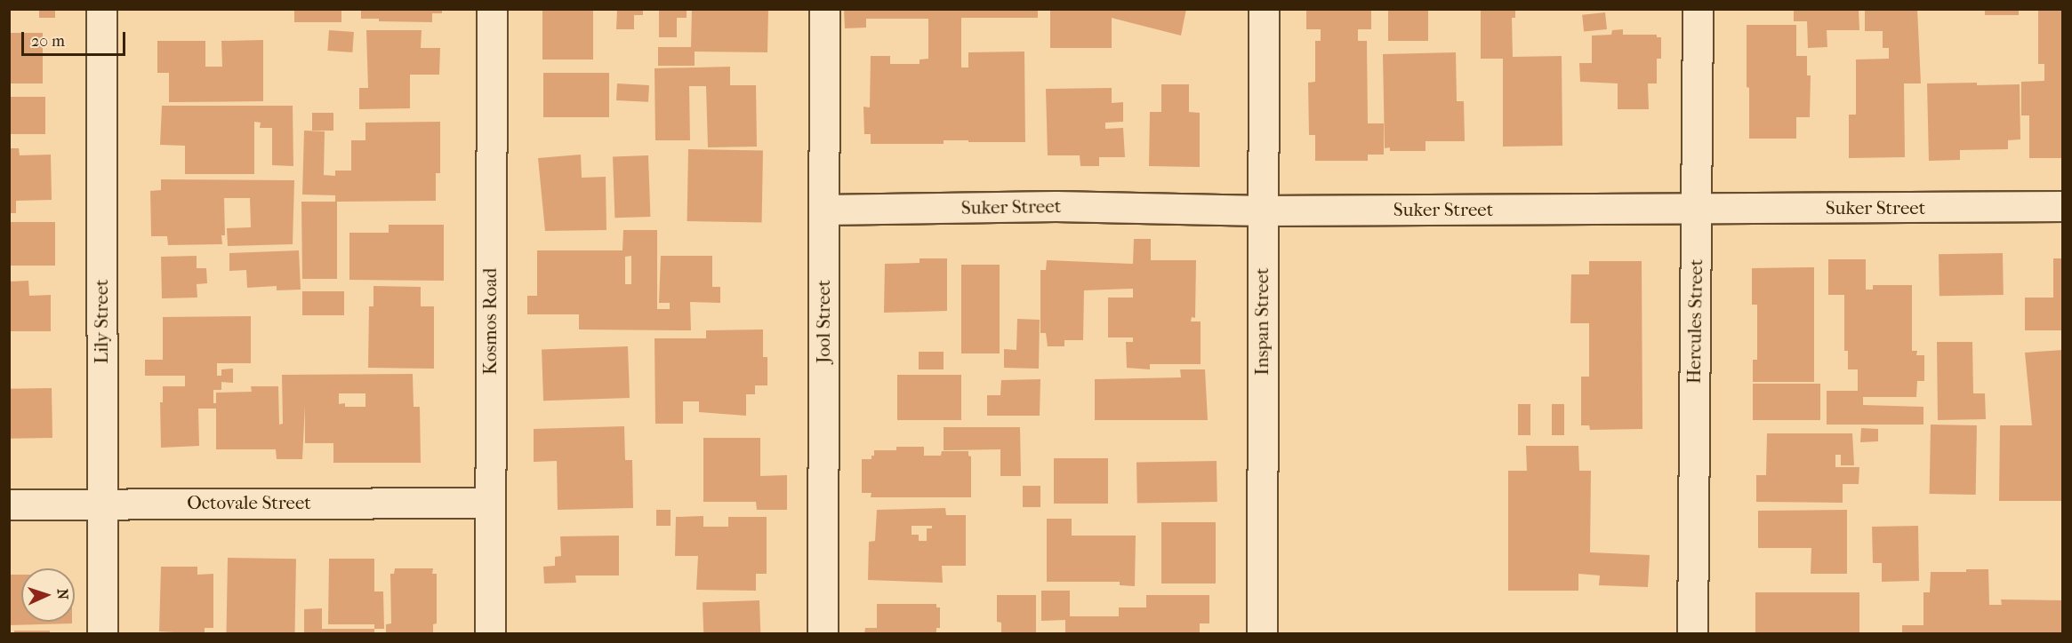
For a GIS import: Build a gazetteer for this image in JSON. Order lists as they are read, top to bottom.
{
  "streets": {
    "street": [
      "Suker Street",
      "Lily Street",
      "Kosmos Road",
      "Jool Street",
      "Inspan Street",
      "Hercules Street",
      "Octovale Street"
    ]
  },
  "crossings": [
    ["Suker Street", "Jool Street"],
    ["Suker Street", "Inspan Street"],
    ["Suker Street", "Hercules Street"],
    ["Lily Street", "Octovale Street"],
    ["Kosmos Road", "Octovale Street"]
  ],
  "scale_bar": "20 m",
  "north": "right"
}
